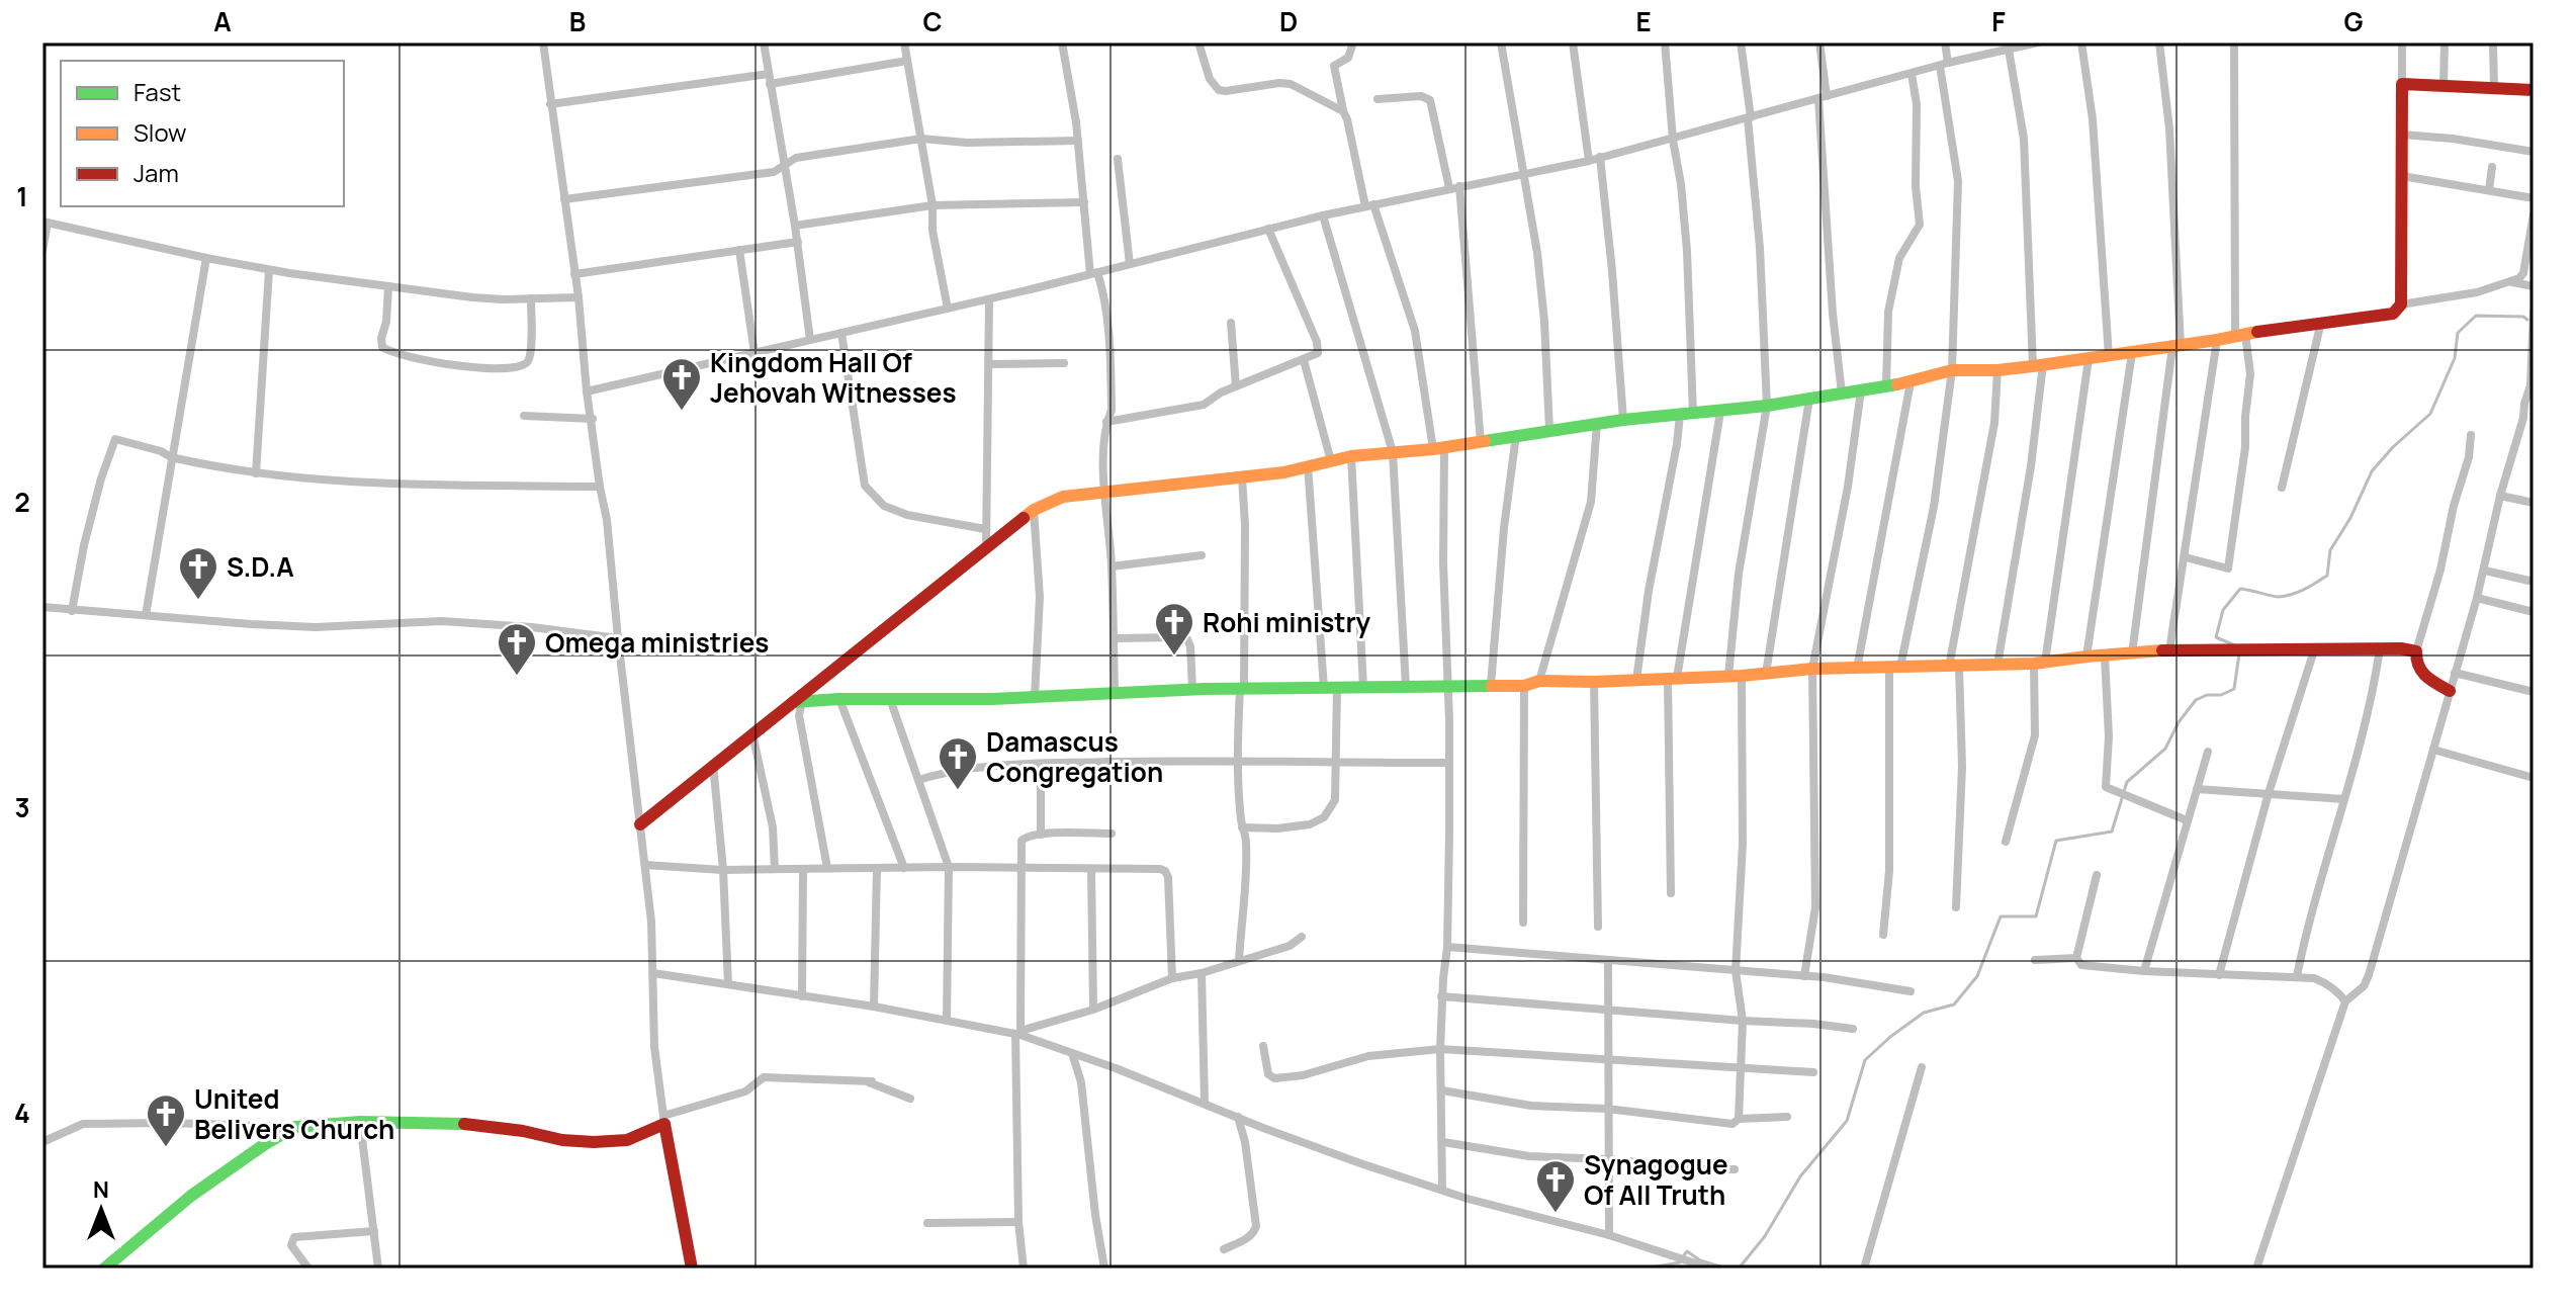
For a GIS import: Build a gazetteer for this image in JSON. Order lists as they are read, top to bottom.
{
  "places": {
    "church": [
      "Kingdom Hall Of Jehovah Witnesses",
      "S.D.A",
      "Rohi ministry",
      "Omega ministries",
      "Damascus Congregation",
      "United Belivers Church",
      "Synagogue Of All Truth"
    ]
  },
  "legend": ["Fast", "Slow", "Jam"],
  "north": "top",
  "grid": {
    "columns": [
      "A",
      "B",
      "C",
      "D",
      "E",
      "F",
      "G"
    ],
    "rows": [
      "1",
      "2",
      "3",
      "4"
    ]
  }
}
